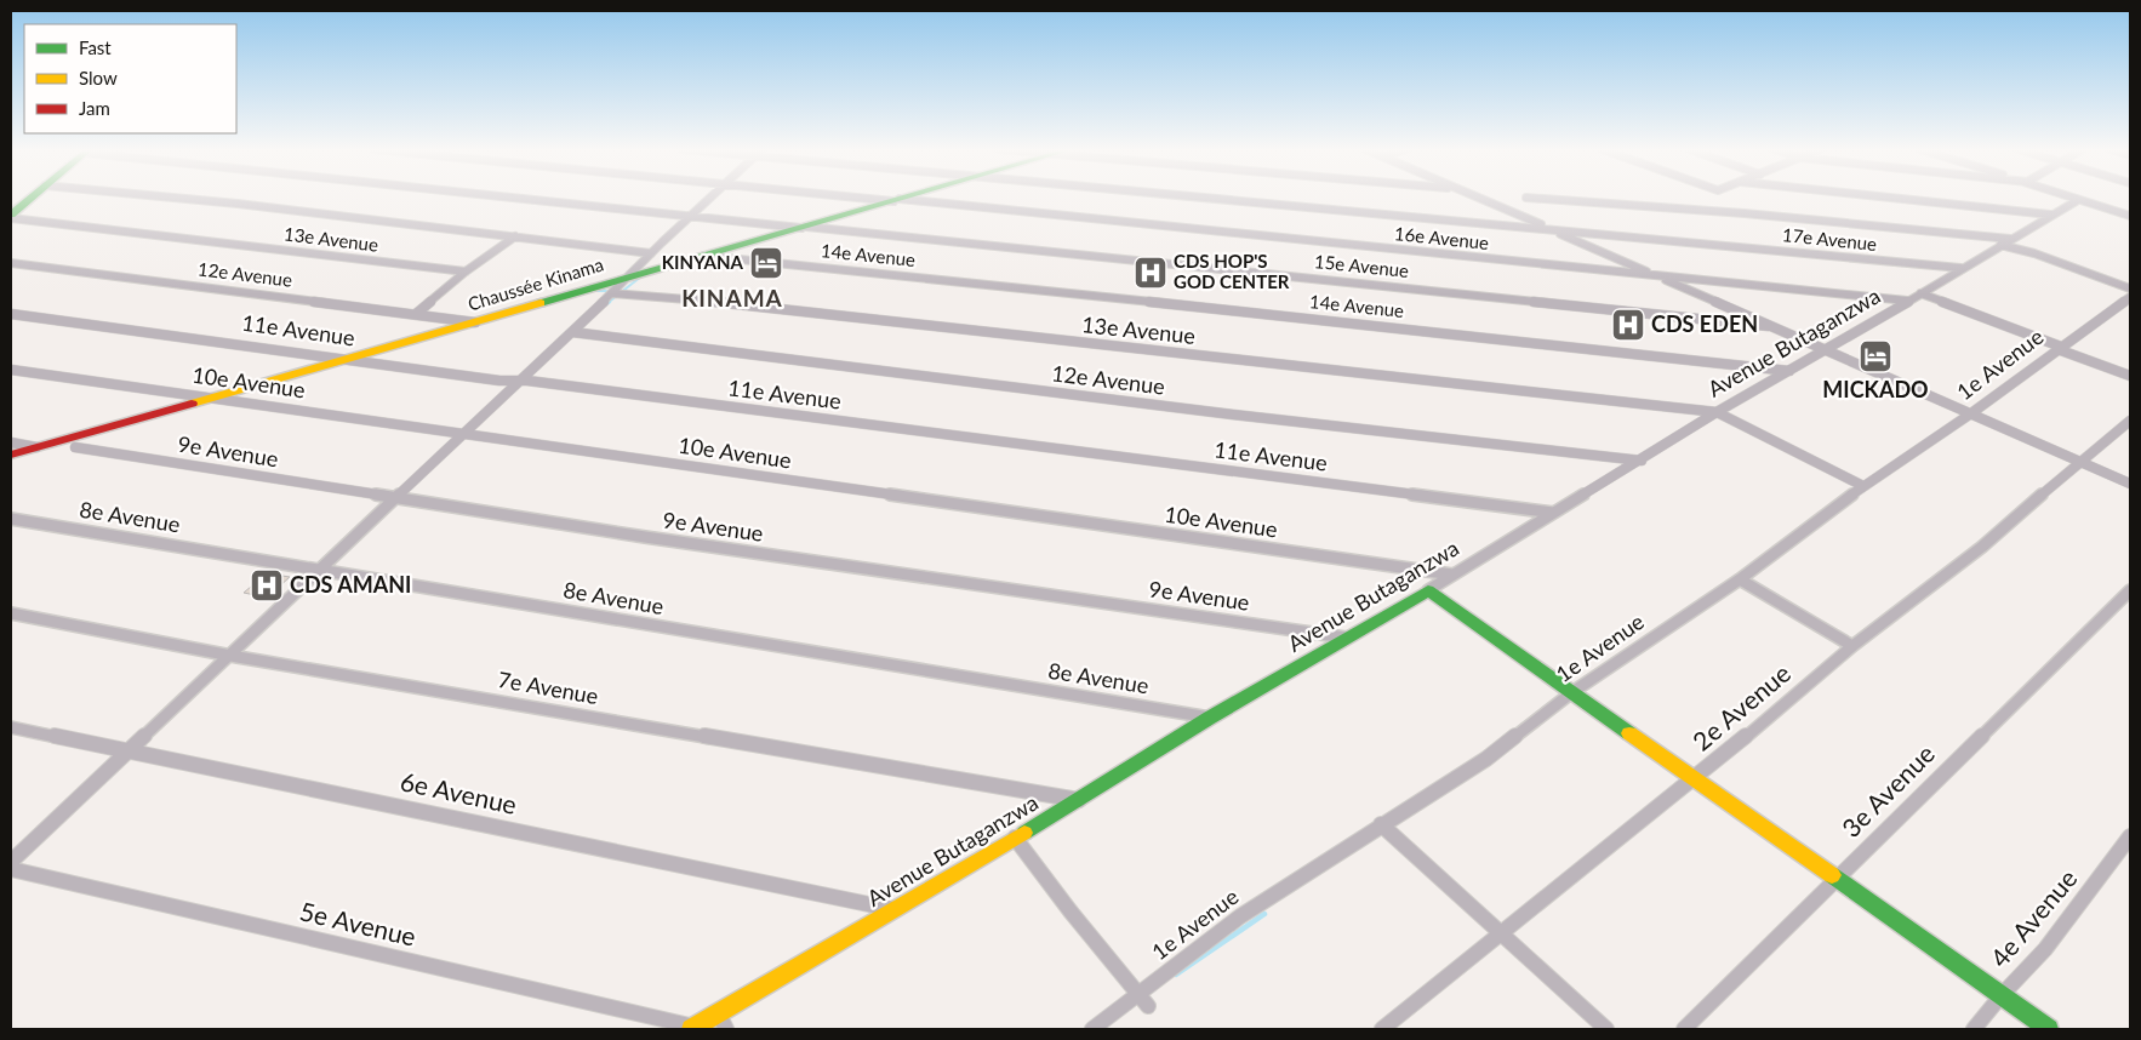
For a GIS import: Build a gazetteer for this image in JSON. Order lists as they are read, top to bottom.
{
  "streets": {
    "street": [
      "16e Avenue",
      "13e Avenue",
      "17e Avenue",
      "14e Avenue",
      "15e Avenue",
      "12e Avenue",
      "Chaussée Kinama",
      "11e Avenue",
      "Avenue Butaganzwa",
      "1e Avenue",
      "10e Avenue",
      "9e Avenue",
      "8e Avenue",
      "7e Avenue",
      "2e Avenue",
      "3e Avenue",
      "6e Avenue",
      "4e Avenue",
      "5e Avenue"
    ]
  },
  "crossings": [
    ["16e Avenue", "Chaussée Kinama"],
    ["16e Avenue", "Avenue Butaganzwa"],
    ["13e Avenue", "Avenue Butaganzwa"],
    ["17e Avenue", "Avenue Butaganzwa"],
    ["14e Avenue", "Chaussée Kinama"],
    ["14e Avenue", "Avenue Butaganzwa"],
    ["15e Avenue", "Chaussée Kinama"],
    ["12e Avenue", "Chaussée Kinama"],
    ["12e Avenue", "Avenue Butaganzwa"],
    ["Chaussée Kinama", "11e Avenue"],
    ["Chaussée Kinama", "10e Avenue"],
    ["11e Avenue", "Avenue Butaganzwa"],
    ["Avenue Butaganzwa", "10e Avenue"],
    ["Avenue Butaganzwa", "9e Avenue"],
    ["Avenue Butaganzwa", "8e Avenue"],
    ["Avenue Butaganzwa", "7e Avenue"],
    ["Avenue Butaganzwa", "6e Avenue"],
    ["Avenue Butaganzwa", "5e Avenue"]
  ],
  "districts": ["KINAMA"],
  "places": {
    "hotel": ["KINYANA", "MICKADO"],
    "hospital": ["CDS HOP'S GOD CENTER", "CDS EDEN", "CDS AMANI"]
  },
  "legend": ["Fast", "Slow", "Jam"]
}
